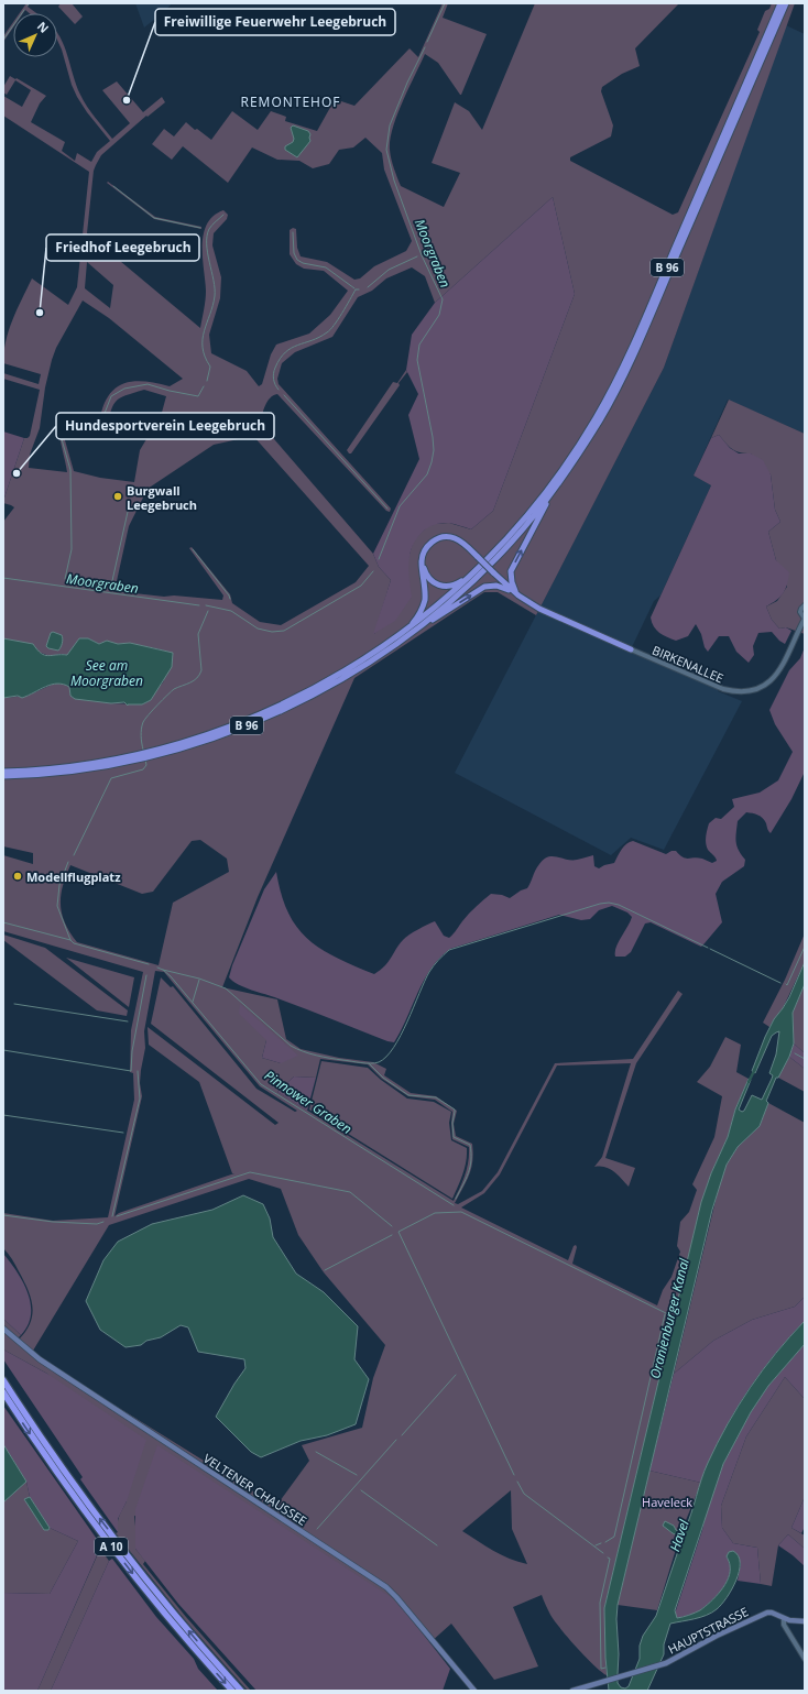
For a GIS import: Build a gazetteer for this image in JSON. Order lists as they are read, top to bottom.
{
  "streets": {
    "highway": ["B 96", "A 10"],
    "main road": ["VELTENER CHAUSSEE", "HAUPTSTRASSE"],
    "street": ["BIRKENALLEE"]
  },
  "districts": ["REMONTEHOF"],
  "water": [
    "Moorgraben",
    "See am Moorgraben",
    "Pinnower Graben",
    "Oranienburger Kanal",
    "Havel"
  ],
  "parks": ["Haveleck"],
  "places": [
    "Freiwillige Feuerwehr Leegebruch",
    "Friedhof Leegebruch",
    "Hundesportverein Leegebruch",
    "Burgwall Leegebruch",
    "Modellflugplatz"
  ],
  "north": "top right"
}
